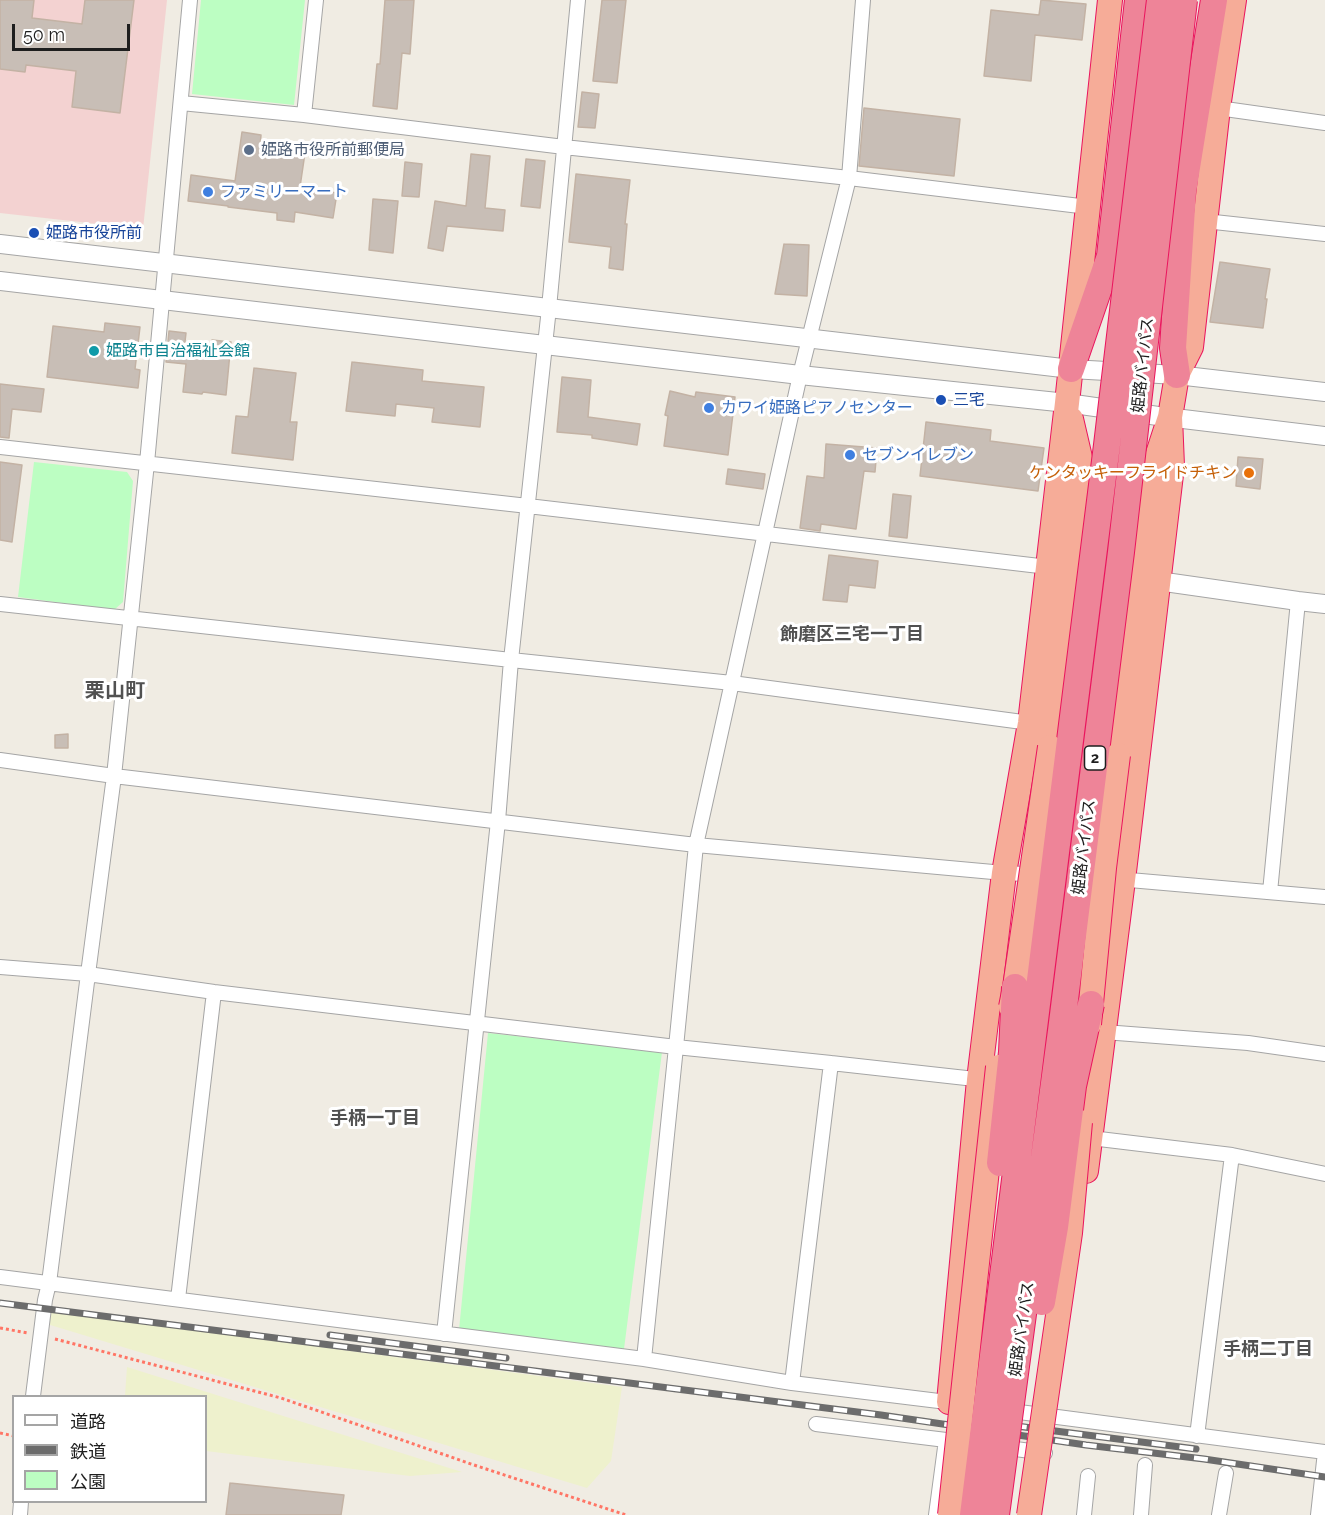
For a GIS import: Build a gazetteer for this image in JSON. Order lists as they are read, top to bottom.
{
  "streets": {
    "highway": ["姫路バイパス", "2"]
  },
  "districts": [
    "飾磨区三宅一丁目",
    "栗山町",
    "手柄一丁目",
    "手柄二丁目"
  ],
  "places": [
    "姫路市役所前郵便局",
    "ファミリーマート",
    "姫路市役所前",
    "姫路市自治福祉会館",
    "三宅",
    "カワイ姫路ピアノセンター",
    "セブンイレブン",
    "ケンタッキーフライドチキン"
  ],
  "legend": ["道路", "鉄道", "公園"],
  "scale_bar": "50 m"
}
